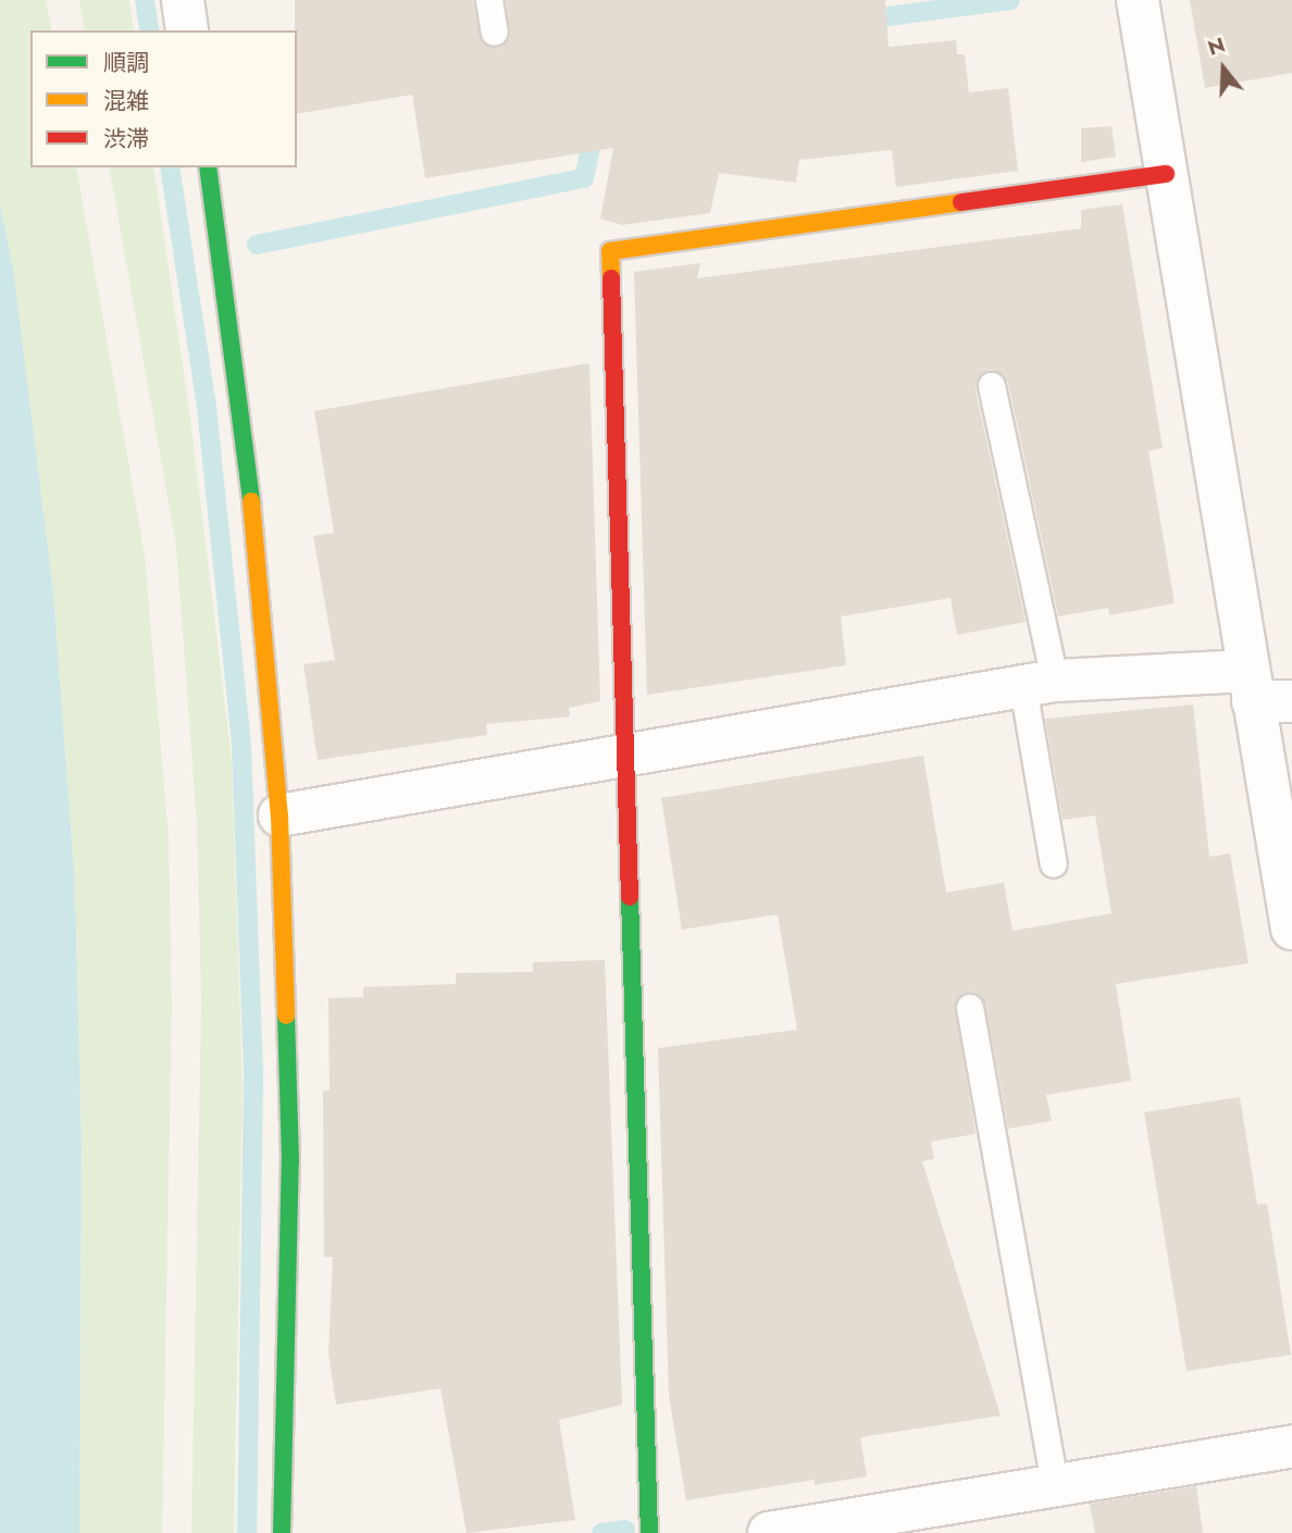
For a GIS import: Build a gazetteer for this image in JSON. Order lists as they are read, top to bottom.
{
  "legend": ["順調", "混雑", "渋滞"],
  "north": "top"
}
